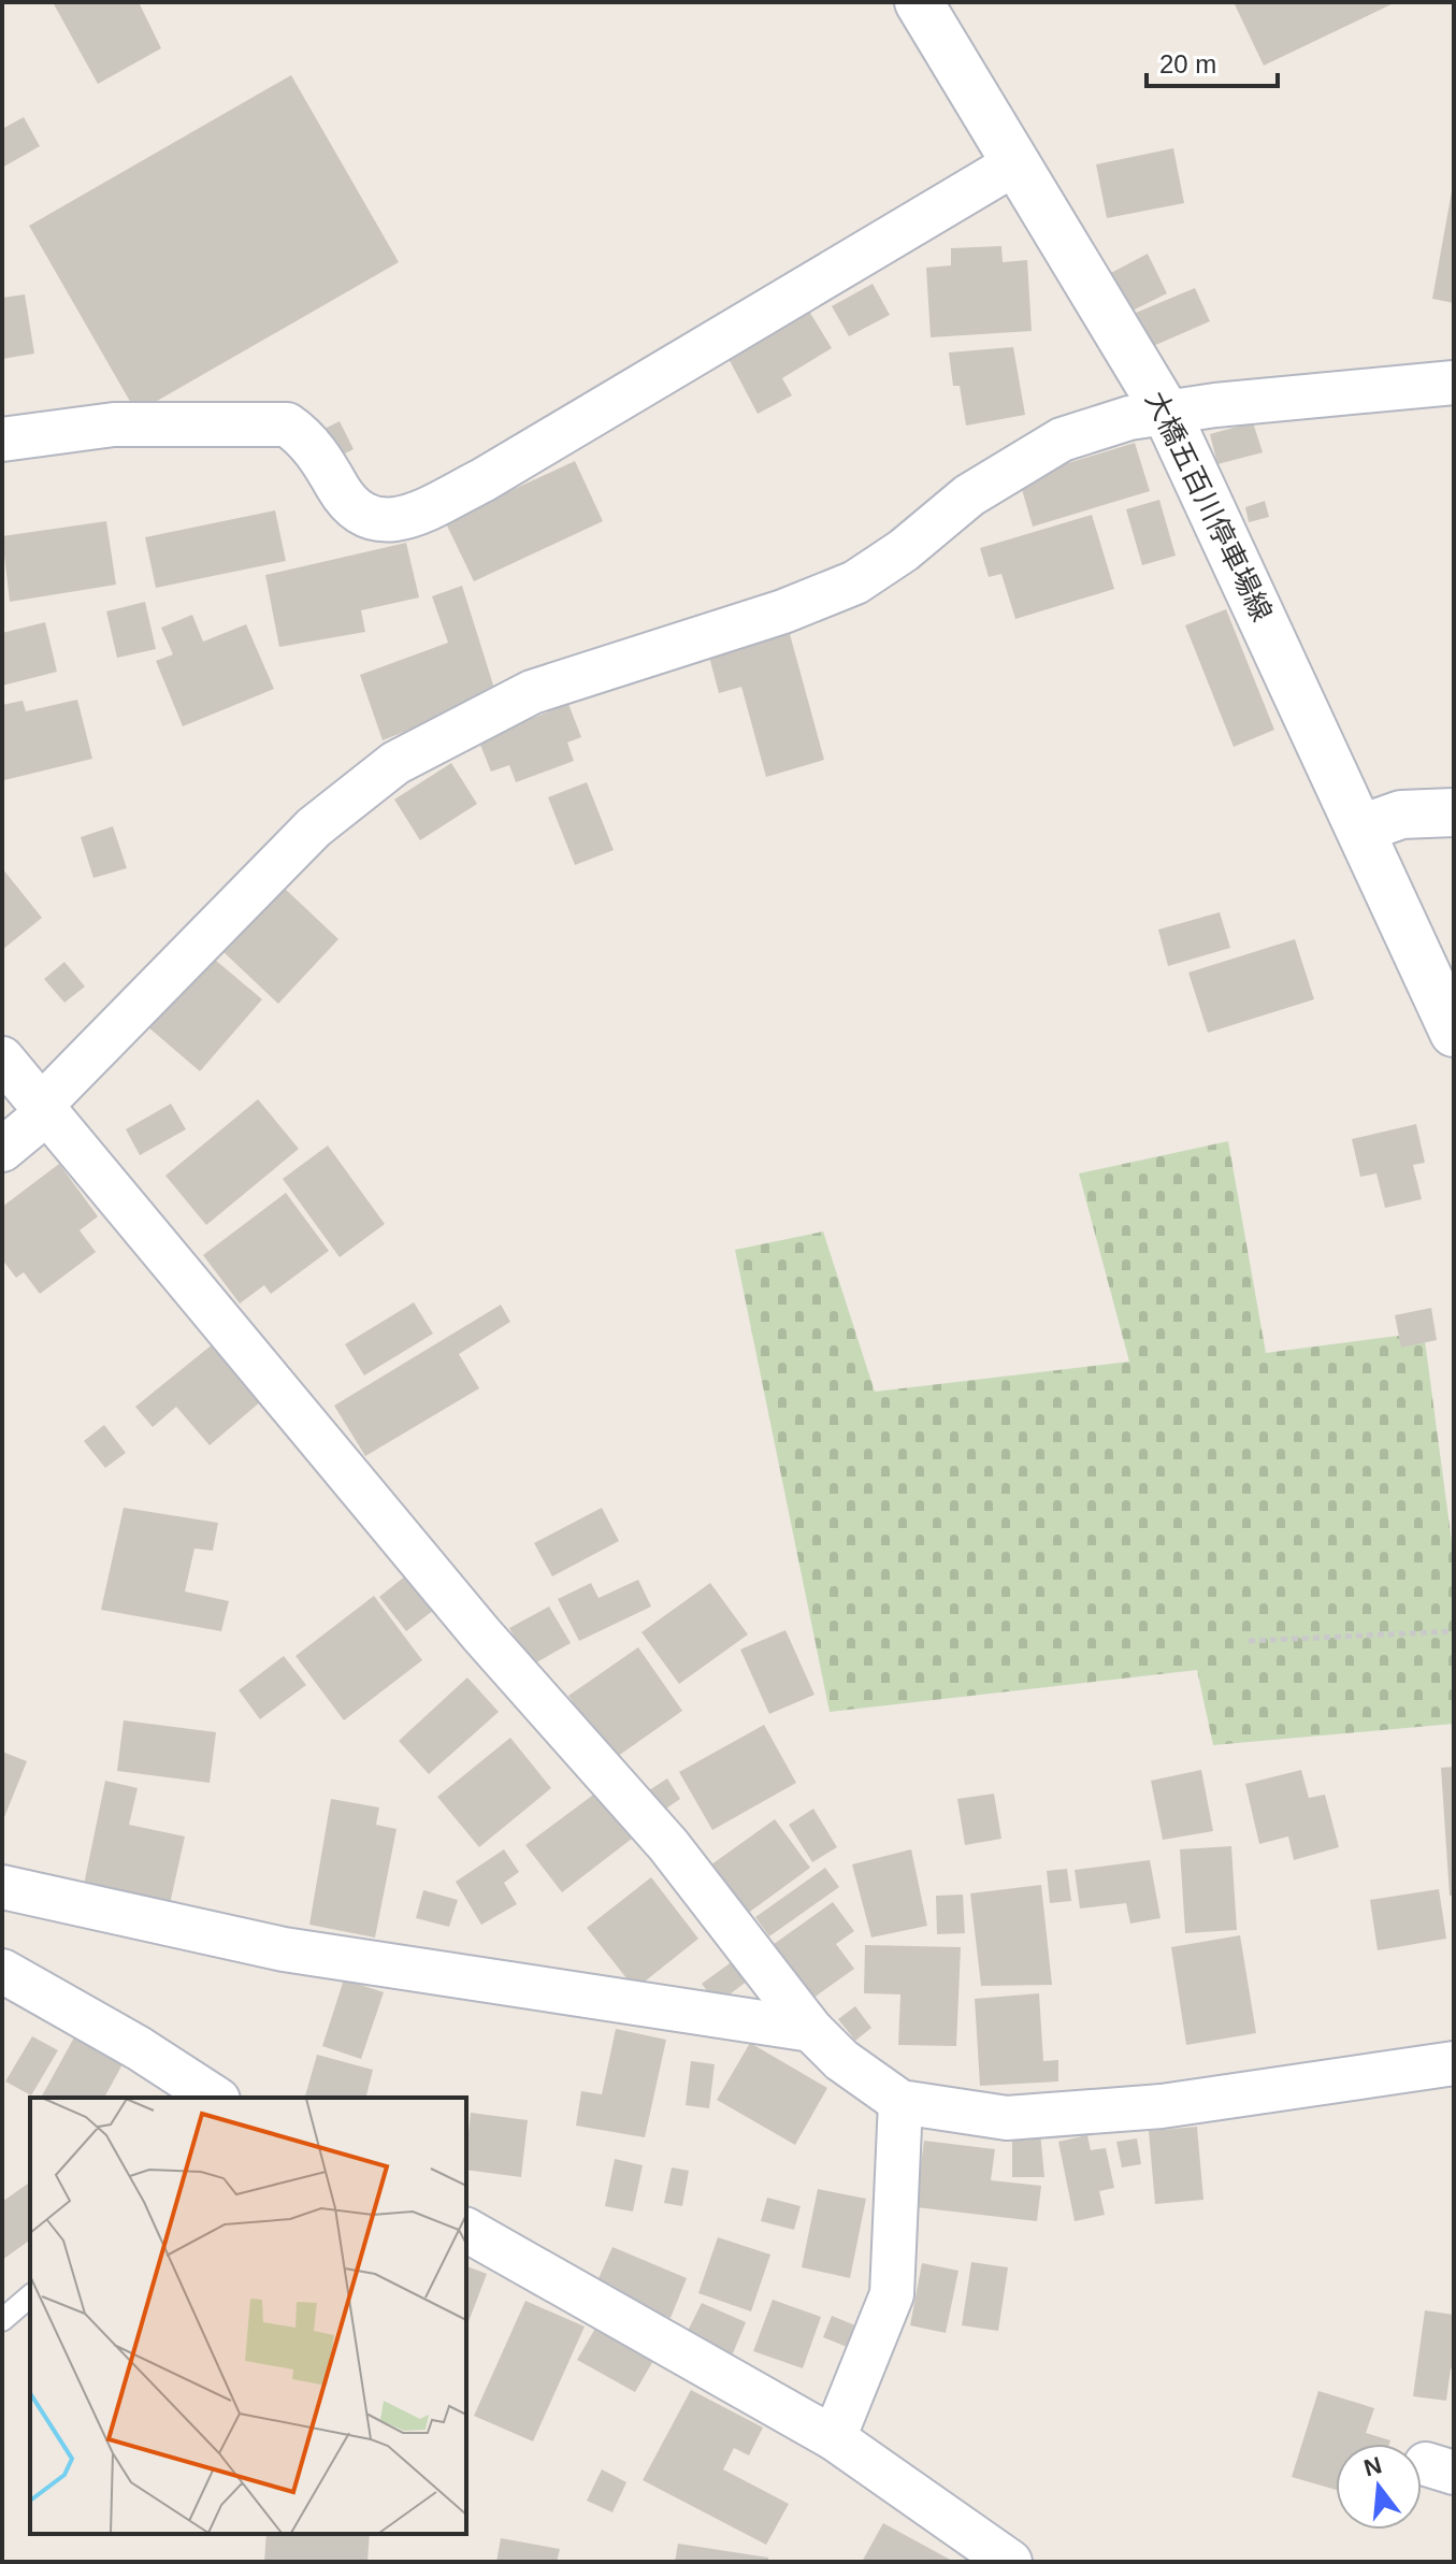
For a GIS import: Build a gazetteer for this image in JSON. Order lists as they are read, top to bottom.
{
  "streets": {
    "main road": ["大橋五百川停車場線"]
  },
  "scale_bar": "20 m",
  "north": "top"
}
